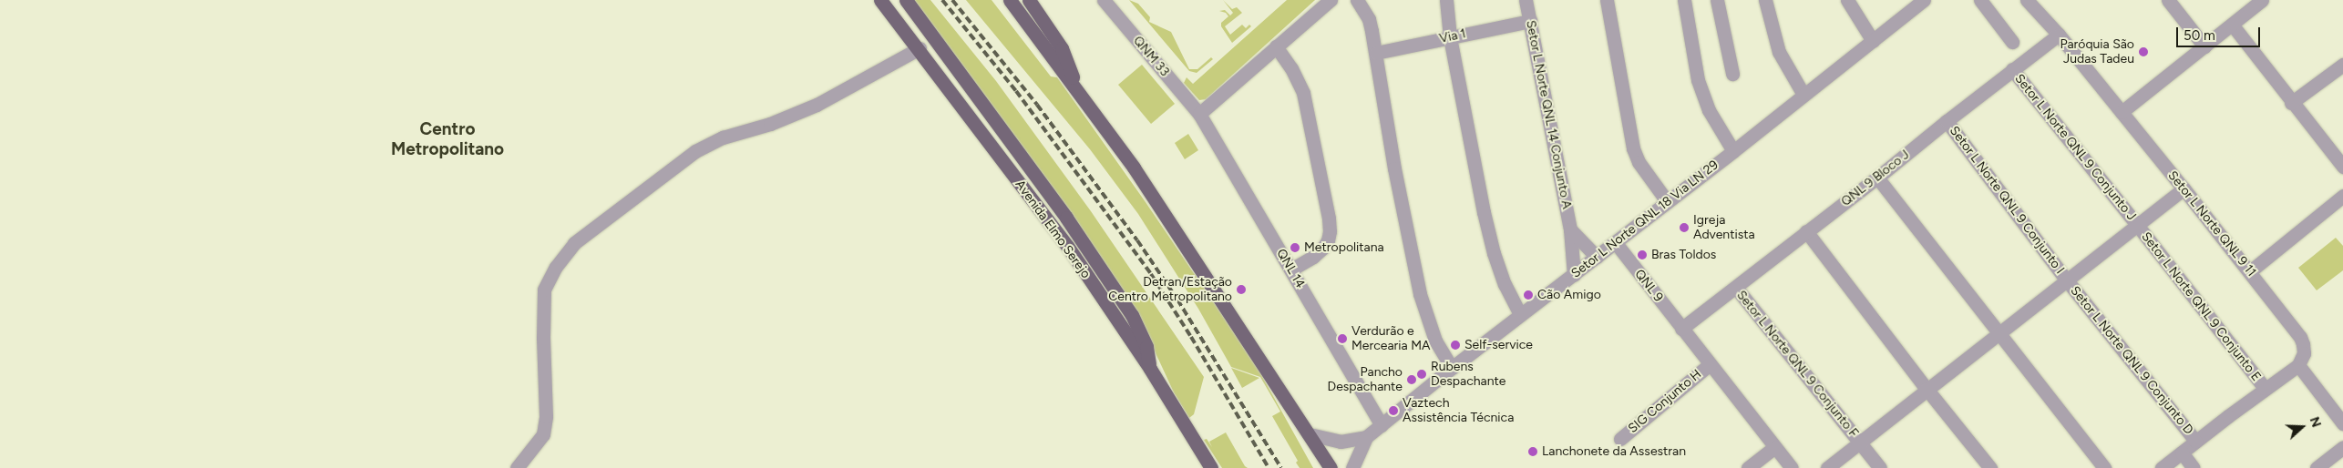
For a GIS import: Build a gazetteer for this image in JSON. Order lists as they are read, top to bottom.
{
  "streets": {
    "main road": ["Avenida Elmo Serejo"],
    "street": [
      "Via 1",
      "QNM 33",
      "Setor L Norte QNL 14 Conjunto A",
      "Setor L Norte QNL 9 Conjunto J",
      "QNL 9 Bloco J",
      "Setor L Norte QNL 9 Conjunto I",
      "Setor L Norte QNL 18 Via LN 29",
      "Setor L Norte QNL 9 11",
      "QNL 14",
      "QNL 9",
      "Setor L Norte QNL 9 Conjunto E",
      "Setor L Norte QNL 9 Conjunto D",
      "Setor L Norte QNL 9 Conjunto F",
      "SIG Conjunto H"
    ]
  },
  "crossings": [
    ["Via 1", "Setor L Norte QNL 14 Conjunto A"],
    ["QNM 33", "QNL 14"],
    ["Setor L Norte QNL 14 Conjunto A", "Setor L Norte QNL 18 Via LN 29"],
    ["Setor L Norte QNL 9 Conjunto J", "QNL 9 Bloco J"],
    ["Setor L Norte QNL 9 Conjunto J", "Setor L Norte QNL 9 Conjunto E"],
    ["QNL 9 Bloco J", "Setor L Norte QNL 9 Conjunto I"],
    ["QNL 9 Bloco J", "Setor L Norte QNL 9 11"],
    ["QNL 9 Bloco J", "QNL 9"],
    ["QNL 9 Bloco J", "Setor L Norte QNL 9 Conjunto F"],
    ["Setor L Norte QNL 9 Conjunto I", "Setor L Norte QNL 9 Conjunto D"],
    ["Setor L Norte QNL 18 Via LN 29", "QNL 14"],
    ["Setor L Norte QNL 18 Via LN 29", "QNL 9"]
  ],
  "districts": ["Centro Metropolitano"],
  "places": [
    "Paróquia São Judas Tadeu",
    "Igreja Adventista",
    "Metropolitana",
    "Bras Toldos",
    "Detran/Estação Centro Metropolitano",
    "Cão Amigo",
    "Verdurão e Mercearia MA",
    "Self-service",
    "Rubens Despachante",
    "Pancho Despachante",
    "Vaztech Assistência Técnica",
    "Lanchonete da Assestran"
  ],
  "scale_bar": "50 m",
  "north": "right"
}
